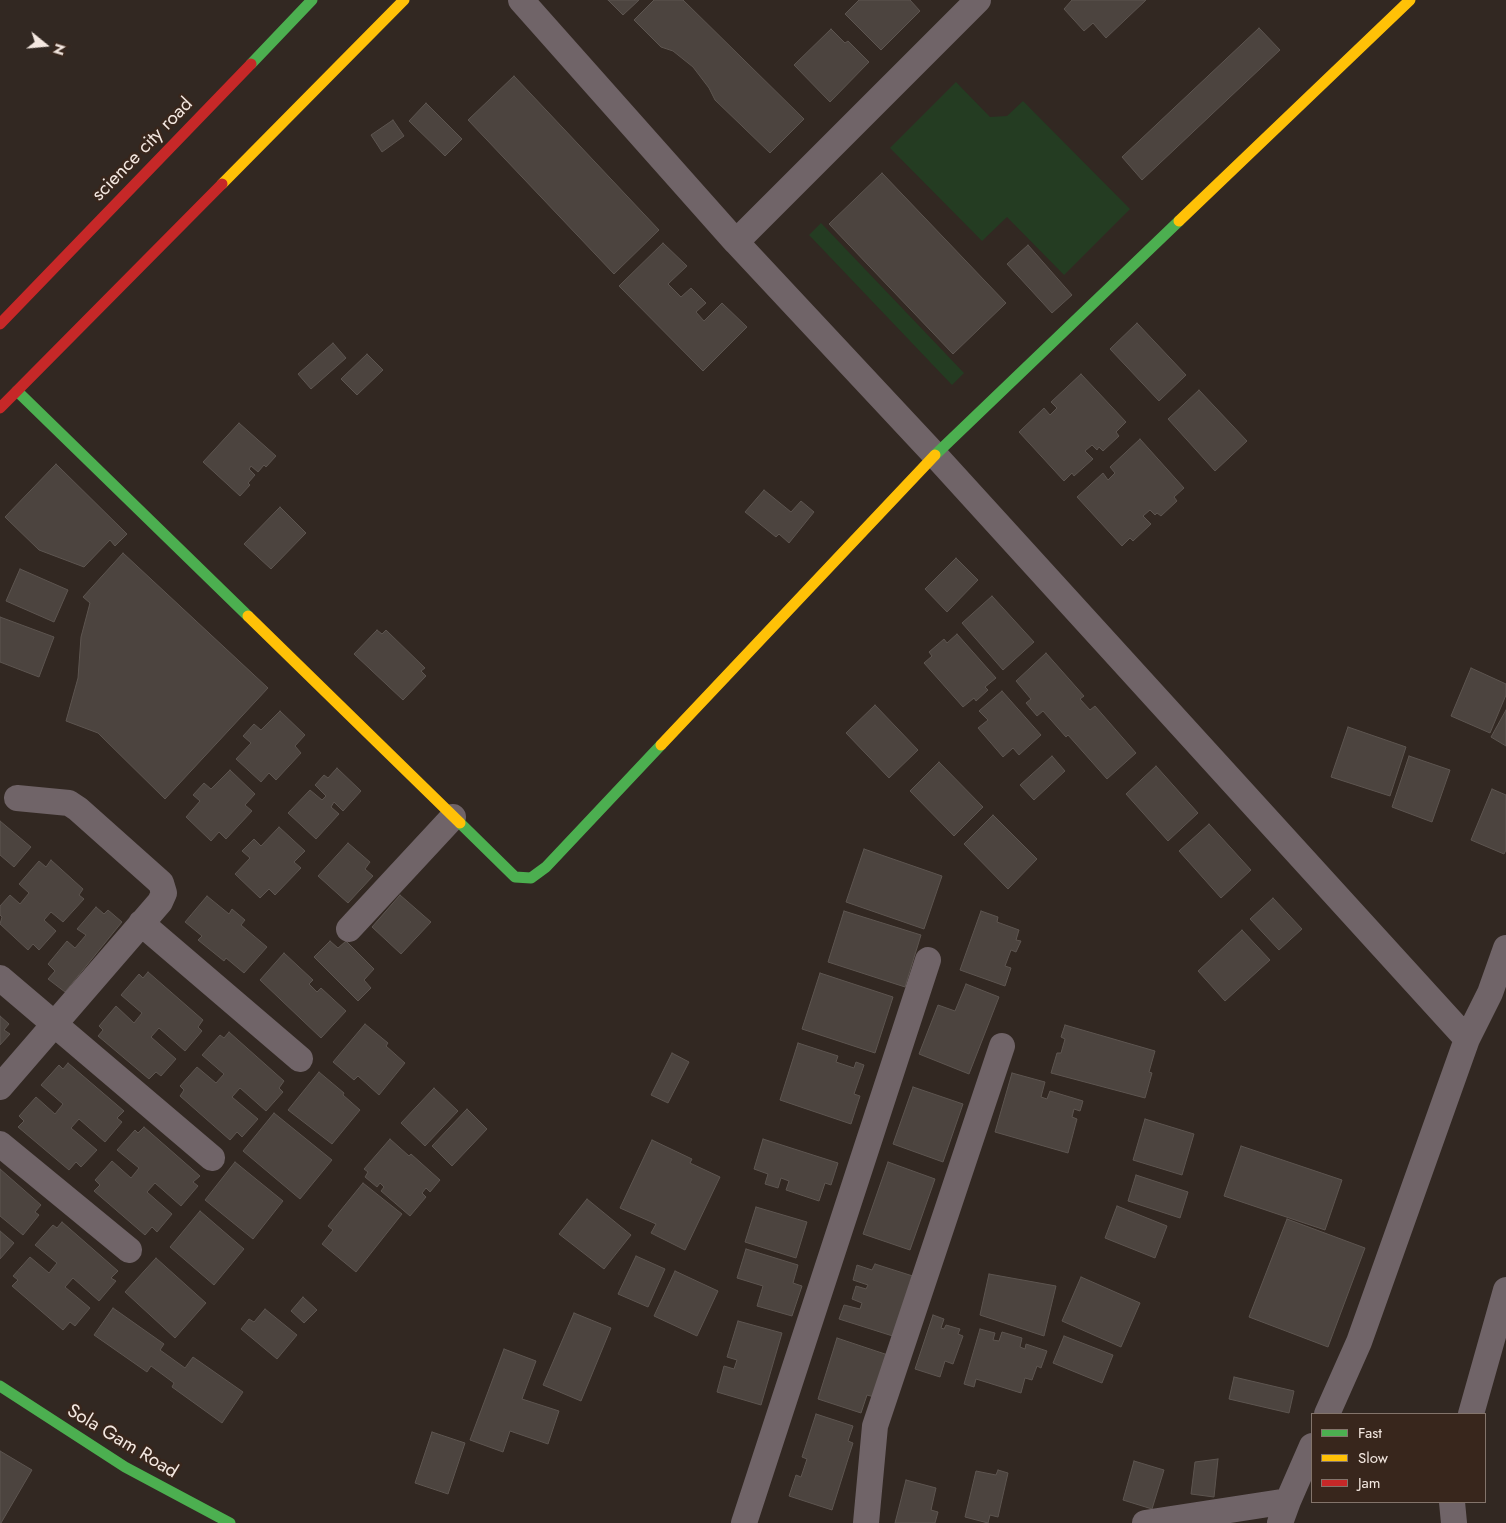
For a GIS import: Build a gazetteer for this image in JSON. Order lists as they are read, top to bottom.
{
  "streets": {
    "street": ["science city road", "Sola Gam Road"]
  },
  "legend": ["Fast", "Slow", "Jam"],
  "north": "right"
}
